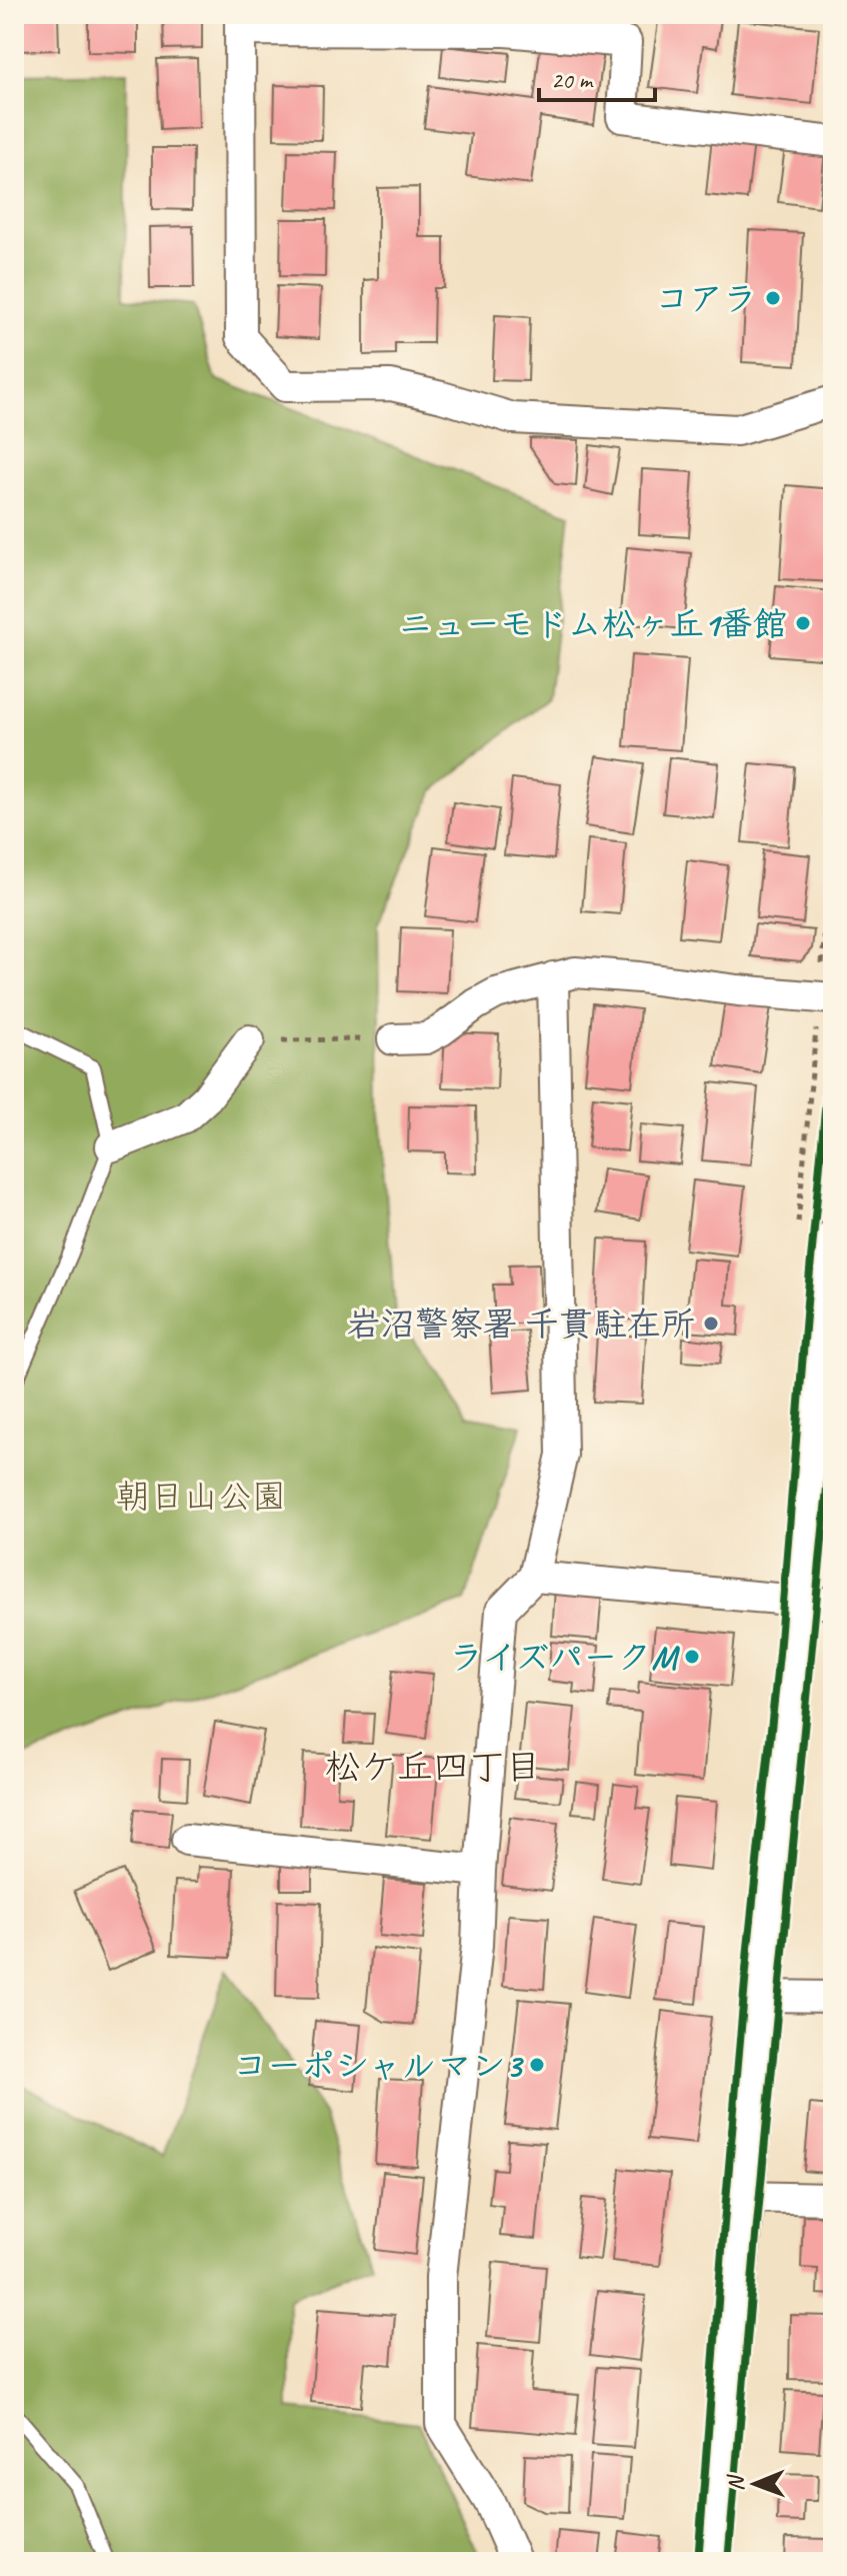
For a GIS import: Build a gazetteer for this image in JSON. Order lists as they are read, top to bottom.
{
  "districts": ["松ケ丘四丁目"],
  "parks": ["朝日山公園"],
  "places": [
    "コアラ",
    "ニューモドム松ヶ丘1番館",
    "岩沼警察署 千貫駐在所",
    "ライズパークM",
    "コーポシャルマン3"
  ],
  "scale_bar": "20 m",
  "north": "left"
}
